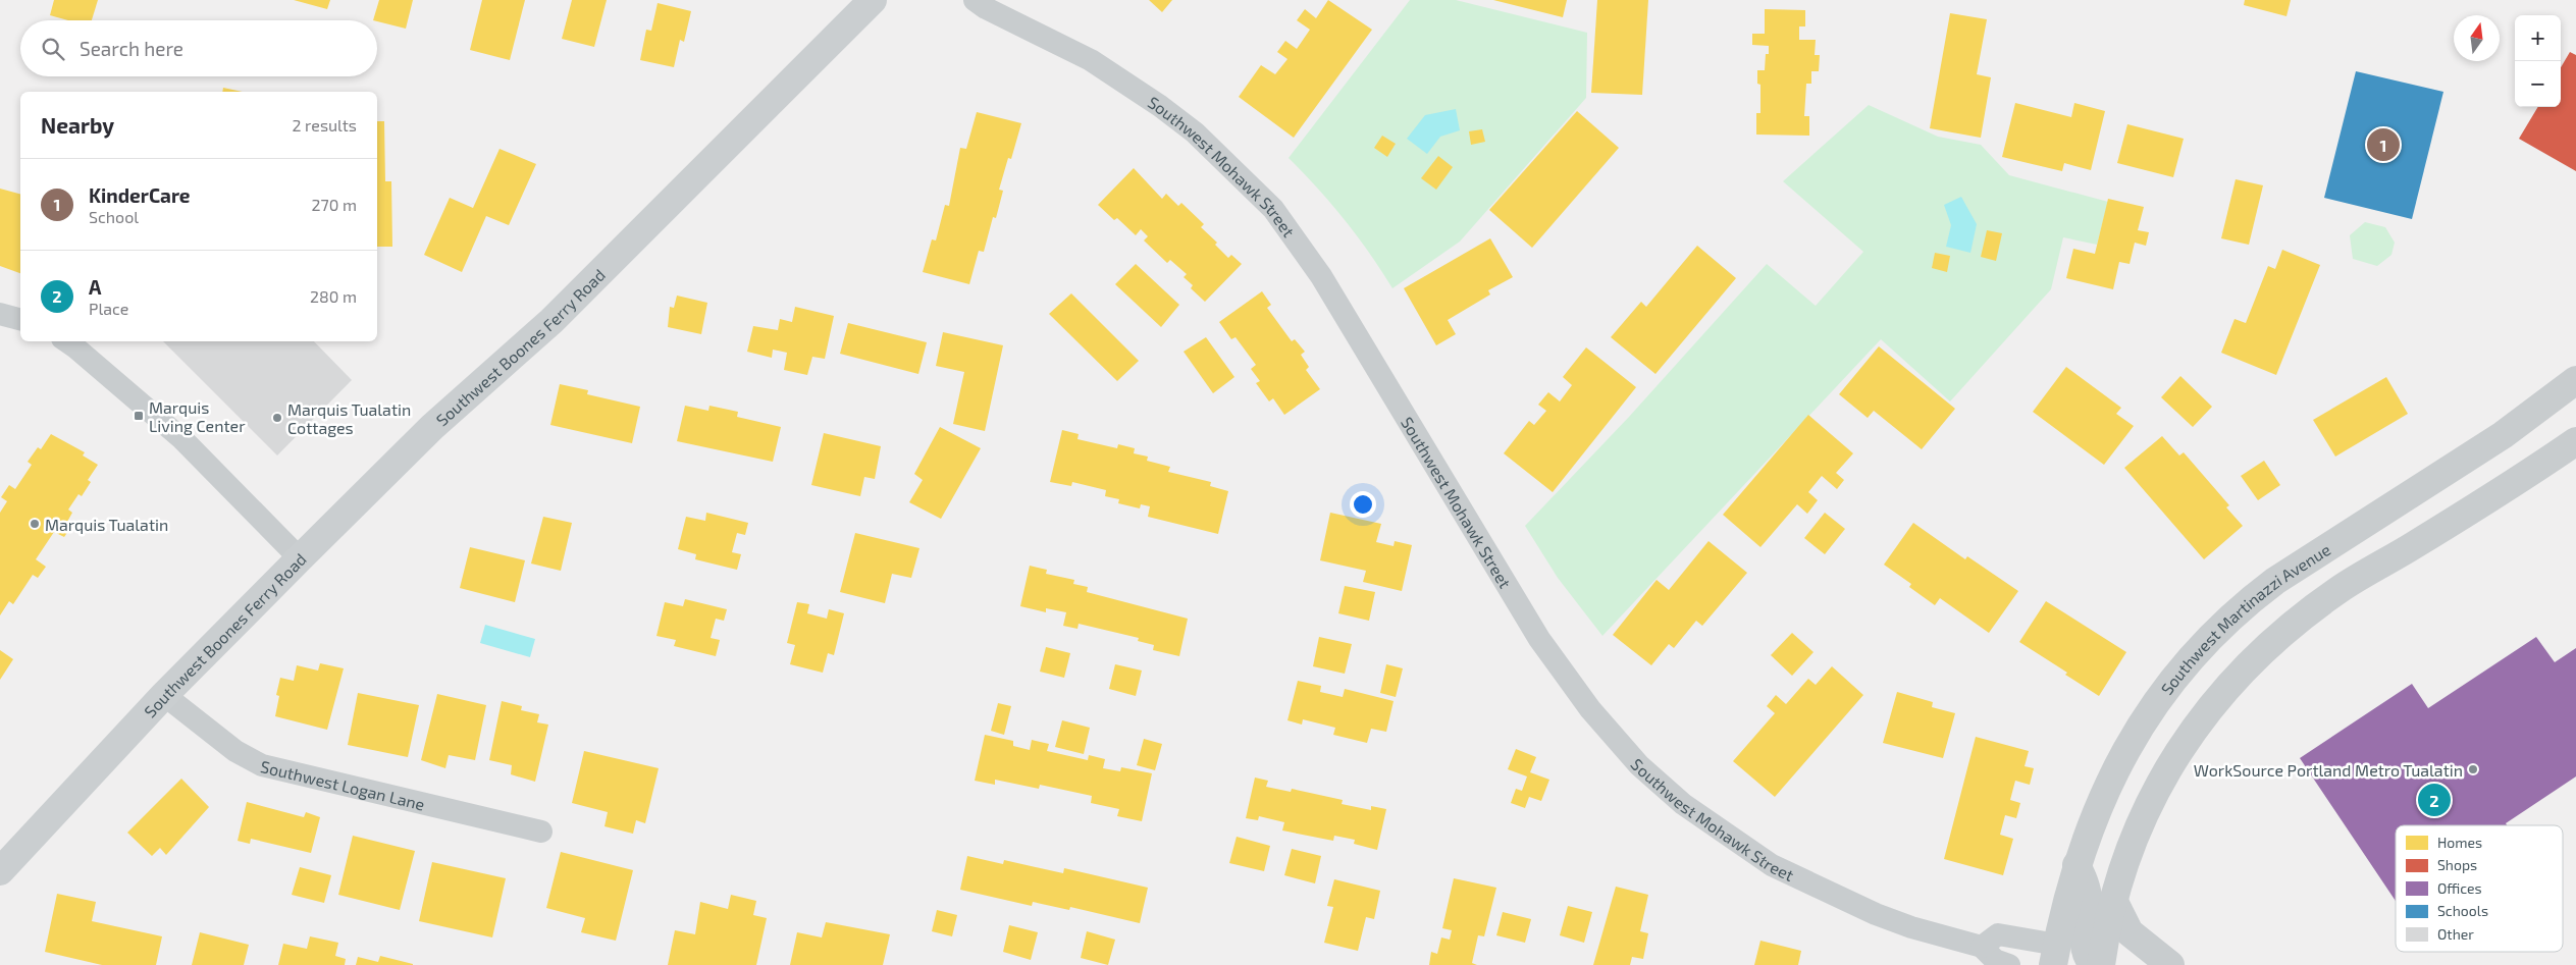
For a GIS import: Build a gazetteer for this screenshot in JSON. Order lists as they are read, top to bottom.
{
  "streets": {
    "main road": ["Southwest Boones Ferry Road"],
    "street": ["Southwest Mohawk Street", "Southwest Martinazzi Avenue", "Southwest Logan Lane"]
  },
  "crossings": [
    ["Southwest Boones Ferry Road", "Southwest Logan Lane"]
  ],
  "places": {
    "transit": ["Marquis Living Center"],
    "other": ["Marquis Tualatin Cottages", "Marquis Tualatin", "WorkSource Portland Metro Tualatin"]
  },
  "legend": [
    "Homes",
    "Shops",
    "Offices",
    "Schools",
    "Other"
  ],
  "north": "top",
  "page": {
    "map_buttons": ["+", "−"],
    "search": "Search here",
    "heading": ["Nearby", "2 results"],
    "pins": ["1", "2"],
    "list": [
      {
        "mark": "1",
        "name": "KinderCare",
        "note": "School",
        "value": "270 m"
      },
      {
        "mark": "2",
        "name": "A",
        "note": "Place",
        "value": "280 m"
      }
    ]
  }
}
